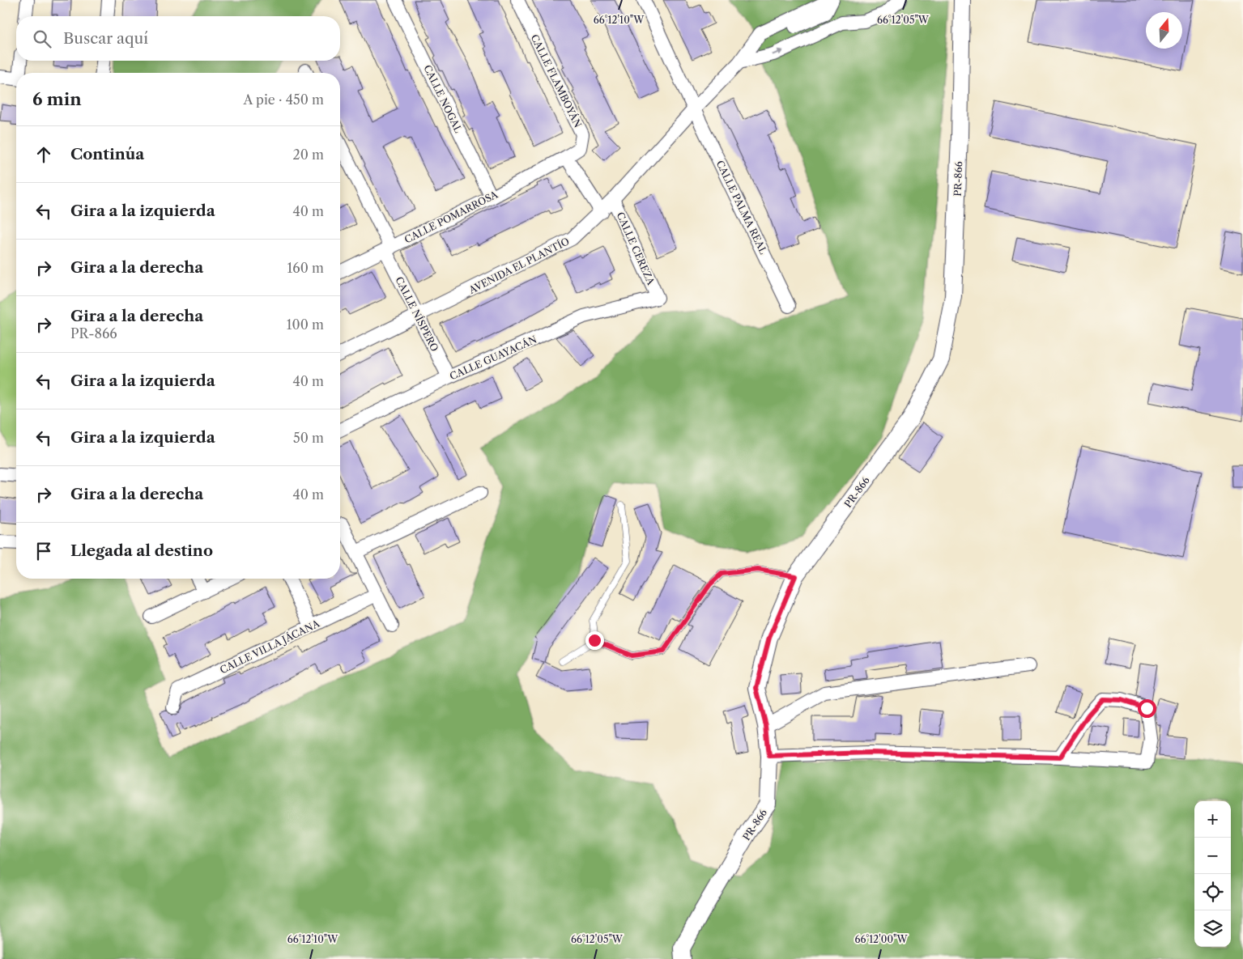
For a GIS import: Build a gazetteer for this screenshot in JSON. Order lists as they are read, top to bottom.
{
  "streets": {
    "street": [
      "CALLE FLAMBOYÁN",
      "CALLE NOGAL",
      "PR-866",
      "CALLE PALMA REAL",
      "CALLE POMARROSA",
      "CALLE CEREZA",
      "AVENIDA EL PLANTÍO",
      "CALLE NÍSPERO",
      "CALLE GUAYACÁN",
      "CALLE VILLA JÁCANA"
    ]
  },
  "crossings": [
    ["CALLE FLAMBOYÁN", "CALLE POMARROSA"],
    ["CALLE NOGAL", "CALLE POMARROSA"],
    ["CALLE PALMA REAL", "AVENIDA EL PLANTÍO"],
    ["CALLE POMARROSA", "CALLE NÍSPERO"],
    ["CALLE CEREZA", "AVENIDA EL PLANTÍO"],
    ["CALLE CEREZA", "CALLE GUAYACÁN"],
    ["AVENIDA EL PLANTÍO", "CALLE NÍSPERO"],
    ["CALLE NÍSPERO", "CALLE GUAYACÁN"]
  ],
  "north": "top",
  "page": {
    "search": "Buscar aquí",
    "heading": ["6 min", "A pie · 450 m"],
    "list": [
      ["Continúa", "20 m"],
      ["Gira a la izquierda", "40 m"],
      ["Gira a la derecha", "160 m"],
      ["Gira a la derecha", "PR-866", "100 m"],
      ["Gira a la izquierda", "40 m"],
      ["Gira a la izquierda", "50 m"],
      ["Gira a la derecha", "40 m"],
      "Llegada al destino"
    ],
    "map_buttons": ["+", "−"]
  },
  "coordinates": ["66°12'10\"W", "66°12'05\"W", "66°12'00\"W"]
}
